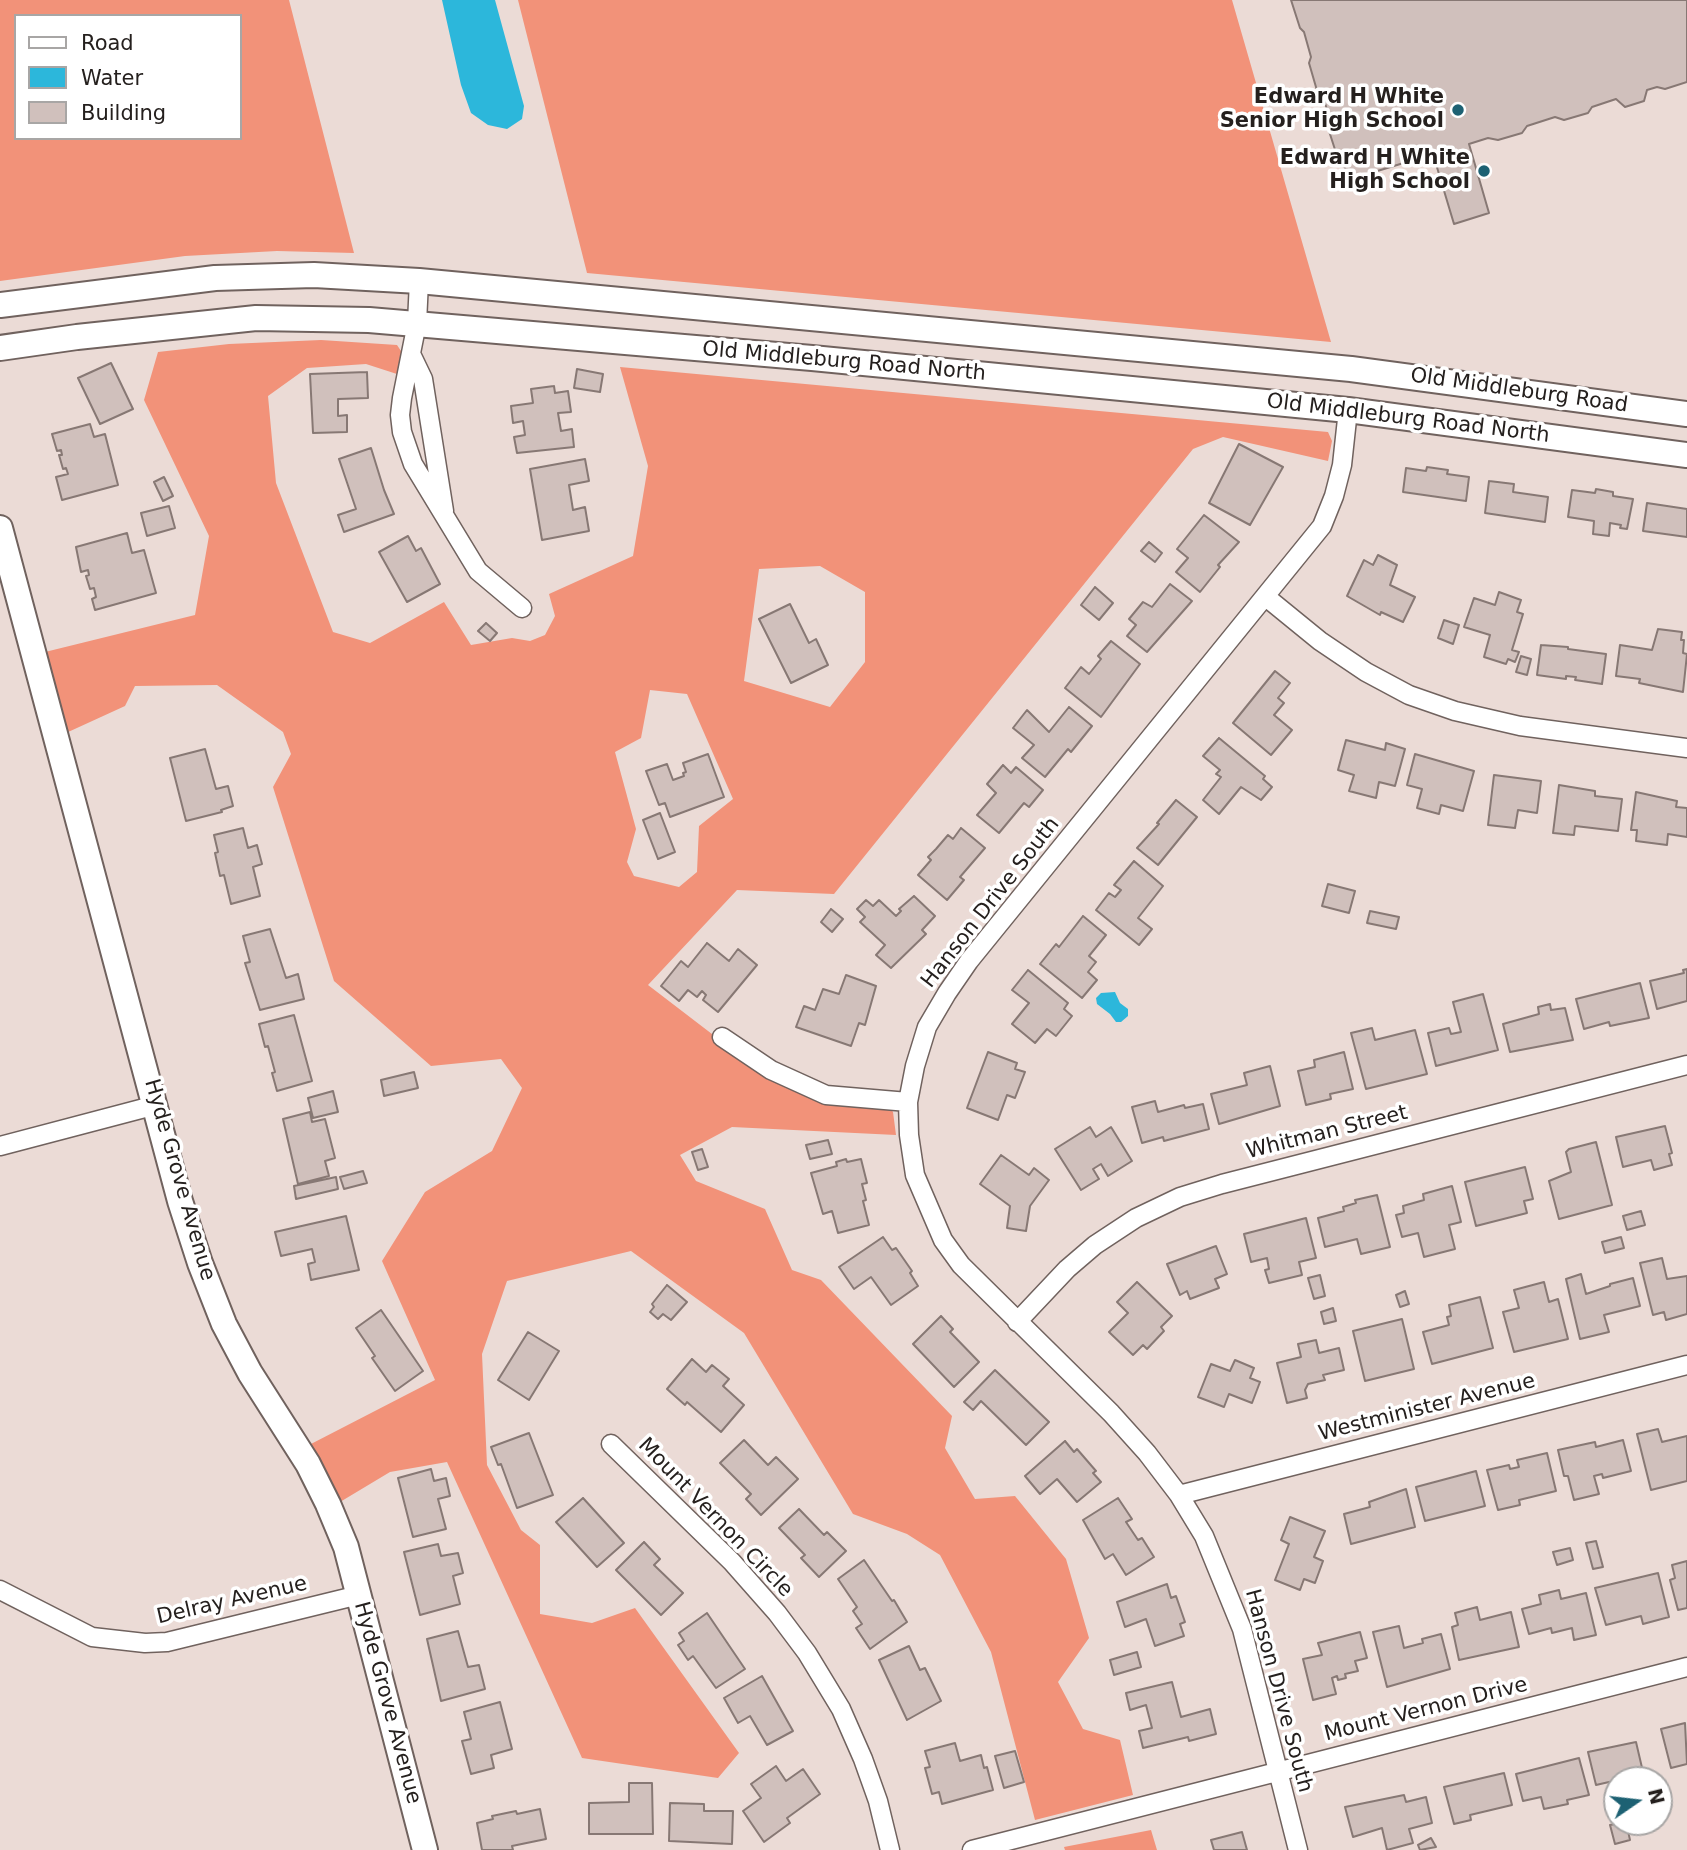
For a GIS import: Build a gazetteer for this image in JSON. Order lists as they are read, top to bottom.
{
  "streets": {
    "main road": ["Old Middleburg Road North", "Old Middleburg Road", "Hyde Grove Avenue"],
    "street": [
      "Hanson Drive South",
      "Whitman Street",
      "Westminister Avenue",
      "Mount Vernon Circle",
      "Delray Avenue",
      "Mount Vernon Drive"
    ]
  },
  "crossings": [
    ["Old Middleburg Road North", "Old Middleburg Road"],
    ["Old Middleburg Road North", "Hanson Drive South"],
    ["Hanson Drive South", "Whitman Street"],
    ["Hanson Drive South", "Westminister Avenue"],
    ["Hanson Drive South", "Mount Vernon Drive"],
    ["Hyde Grove Avenue", "Delray Avenue"]
  ],
  "places": ["Edward H White Senior High School", "Edward H White High School"],
  "legend": ["Road", "Water", "Building"],
  "north": "right"
}
